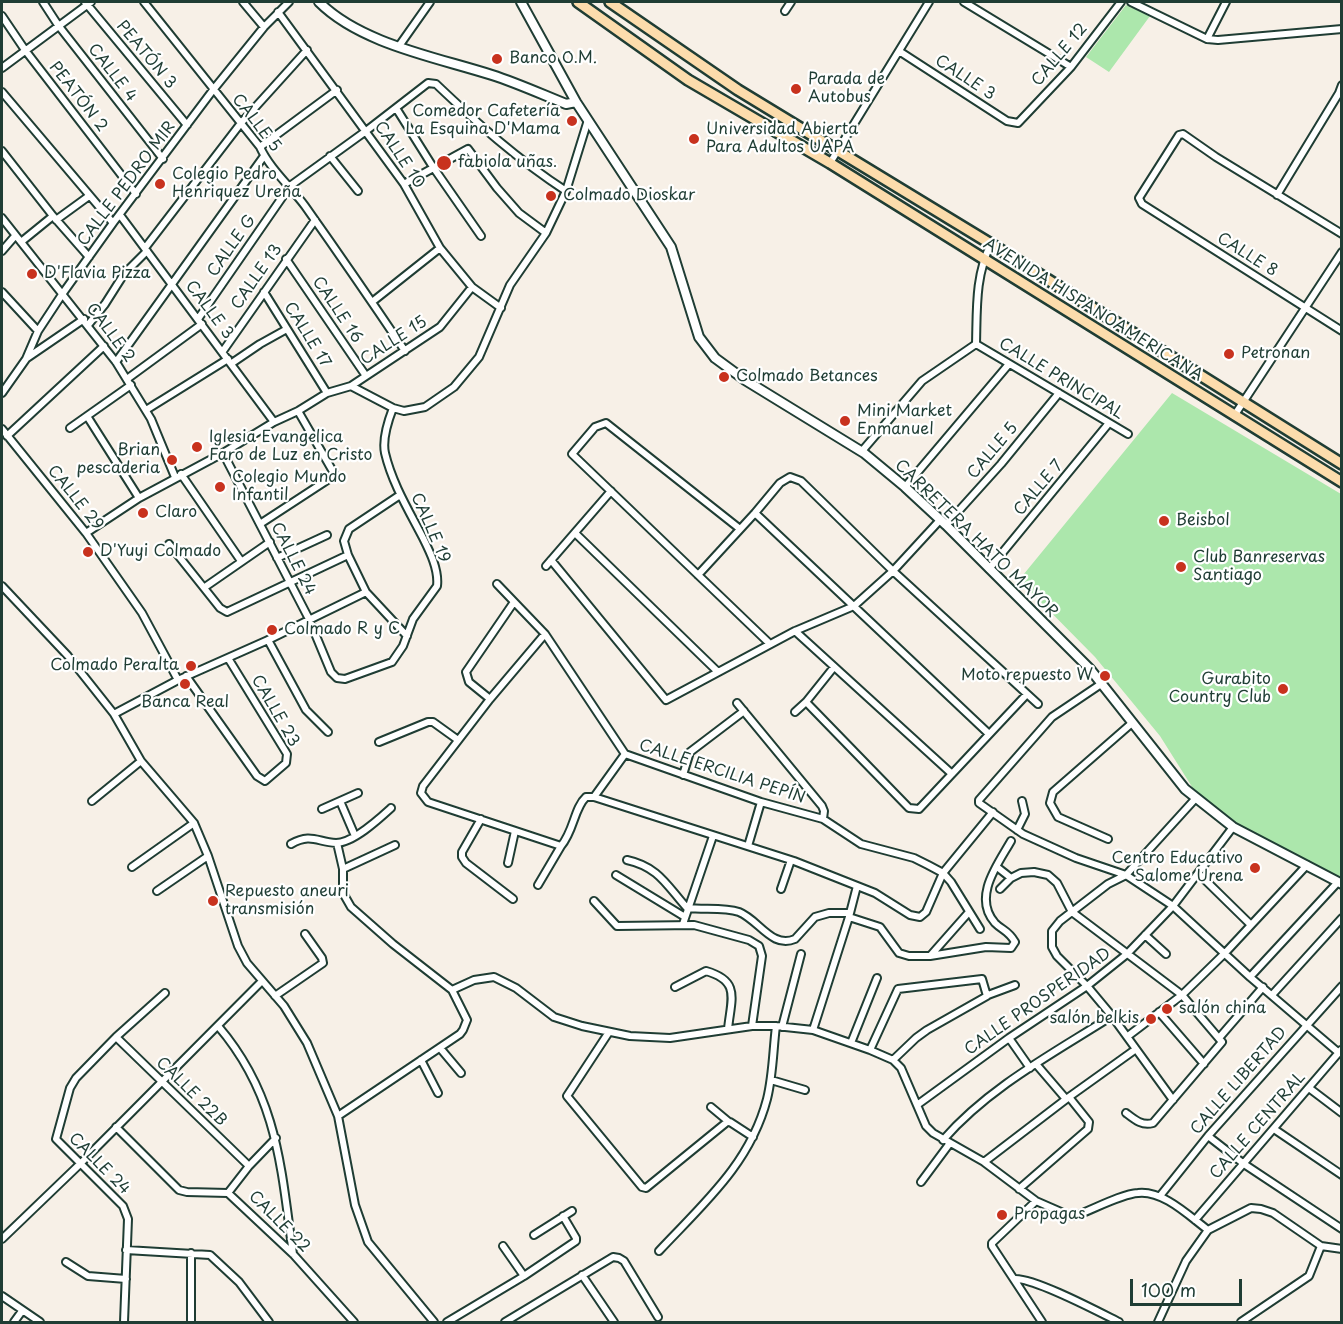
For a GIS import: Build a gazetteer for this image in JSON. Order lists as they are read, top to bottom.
{
  "streets": {
    "main road": ["AVENIDA HISPANOAMERICANA"],
    "street": [
      "PEATÓN 3",
      "CALLE 12",
      "CALLE 4",
      "CALLE 3",
      "PEATÓN 2",
      "CALLE 5",
      "CALLE 10",
      "CALLE PEDRO MIR",
      "CALLE G",
      "CALLE 8",
      "CALLE 13",
      "CALLE 16",
      "CALLE 2",
      "CALLE 17",
      "CALLE 15",
      "CALLE PRINCIPAL",
      "CALLE 7",
      "CALLE 29",
      "CALLE 19",
      "CARRETERA HATO MAYOR",
      "CALLE 24",
      "CALLE 23",
      "CALLE ERCILIA PEPÍN",
      "CALLE PROSPERIDAD",
      "CALLE LIBERTAD",
      "CALLE 22B",
      "CALLE CENTRAL",
      "CALLE 22"
    ]
  },
  "crossings": [
    ["PEATÓN 3", "CALLE PEDRO MIR"],
    ["CALLE 12", "CALLE 3"],
    ["CALLE 4", "CALLE PEDRO MIR"],
    ["CALLE 3", "CALLE PEDRO MIR"],
    ["CALLE 3", "CALLE G"],
    ["CALLE 3", "CALLE 13"],
    ["CALLE 3", "CALLE 15"],
    ["PEATÓN 2", "CALLE PEDRO MIR"],
    ["CALLE 5", "CALLE PEDRO MIR"],
    ["CALLE 5", "CALLE G"],
    ["CALLE 5", "CALLE 13"],
    ["CALLE 5", "CALLE 15"],
    ["CALLE 5", "CALLE PRINCIPAL"],
    ["CALLE 5", "CARRETERA HATO MAYOR"],
    ["CALLE 10", "CALLE PEDRO MIR"],
    ["CALLE 10", "CALLE G"],
    ["CALLE 10", "CALLE 15"],
    ["CALLE PEDRO MIR", "CALLE 2"],
    ["CALLE G", "CALLE 2"],
    ["CALLE 13", "CALLE 16"],
    ["CALLE 13", "CALLE 17"],
    ["CALLE 16", "CALLE 15"],
    ["AVENIDA HISPANOAMERICANA", "CALLE PRINCIPAL"],
    ["CALLE 2", "CALLE 15"],
    ["CALLE 17", "CALLE 15"],
    ["CALLE 15", "CALLE 29"],
    ["CALLE 15", "CALLE 24"],
    ["CALLE PRINCIPAL", "CALLE 7"],
    ["CALLE 7", "CARRETERA HATO MAYOR"],
    ["CALLE 19", "CALLE 24"],
    ["CARRETERA HATO MAYOR", "CALLE PROSPERIDAD"],
    ["CALLE 24", "CALLE 22B"]
  ],
  "places": [
    "Banco O.M.",
    "Parada de Autobus",
    "Comedor Cafetería La Esquina D'Mama",
    "Universidad Abierta Para Adultos UAPA",
    "fabiola uñas.",
    "Colegio Pedro Henriquez Ureña",
    "Colmado Dioskar",
    "D'Flavia Pizza",
    "Petronan",
    "Colmado Betances",
    "Mini Market Enmanuel",
    "Iglesia Evangelica Faro de Luz en Cristo",
    "Brian pescaderia",
    "Colegio Mundo Infantil",
    "Claro",
    "Beisbol",
    "D'Yuyi Colmado",
    "Club Banreservas Santiago",
    "Colmado R y C",
    "Colmado Peralta",
    "Moto repuesto W",
    "Banca Real",
    "Gurabito Country Club",
    "Centro Educativo Salome Urena",
    "Repuesto aneuri transmisión",
    "salón china",
    "salón belkis",
    "Propagas"
  ],
  "scale_bar": "100 m"
}
